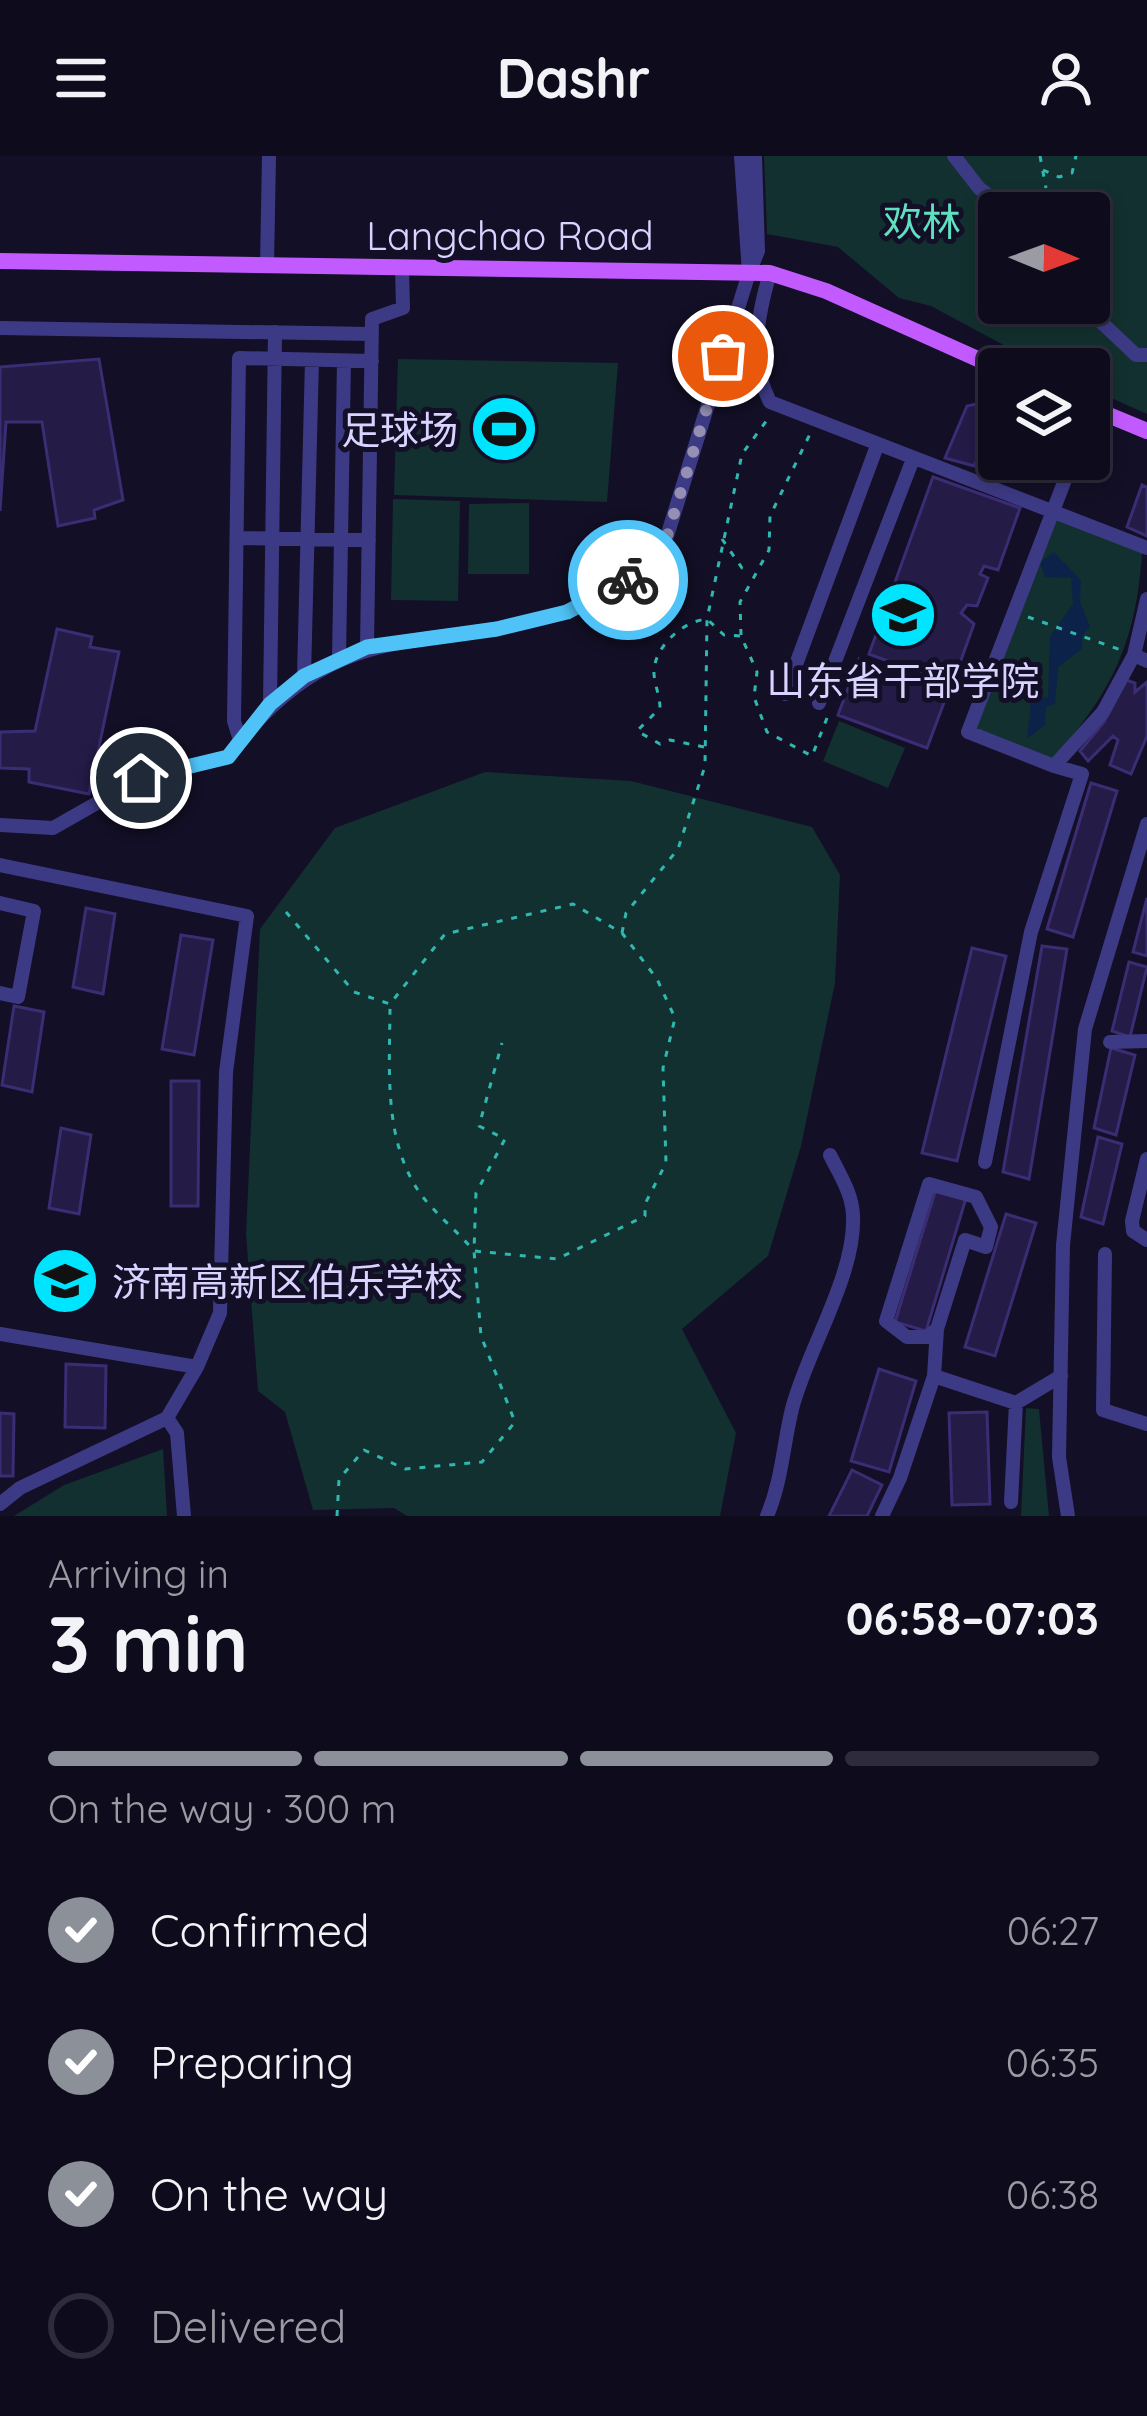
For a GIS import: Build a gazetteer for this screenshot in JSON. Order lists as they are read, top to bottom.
{
  "streets": {
    "main road": ["Langchao Road"]
  },
  "parks": ["欢林"],
  "places": {
    "sports": ["足球场"],
    "school or university": ["山东省干部学院", "济南高新区伯乐学校"]
  },
  "north": "right",
  "page": {
    "header": "Dashr",
    "heading": ["3 min", "Arriving in", "06:58–07:03"],
    "bar": "On the way · 300 m",
    "list": [
      ["Confirmed", "06:27"],
      ["Preparing", "06:35"],
      ["On the way", "06:38"],
      "Delivered"
    ]
  }
}
